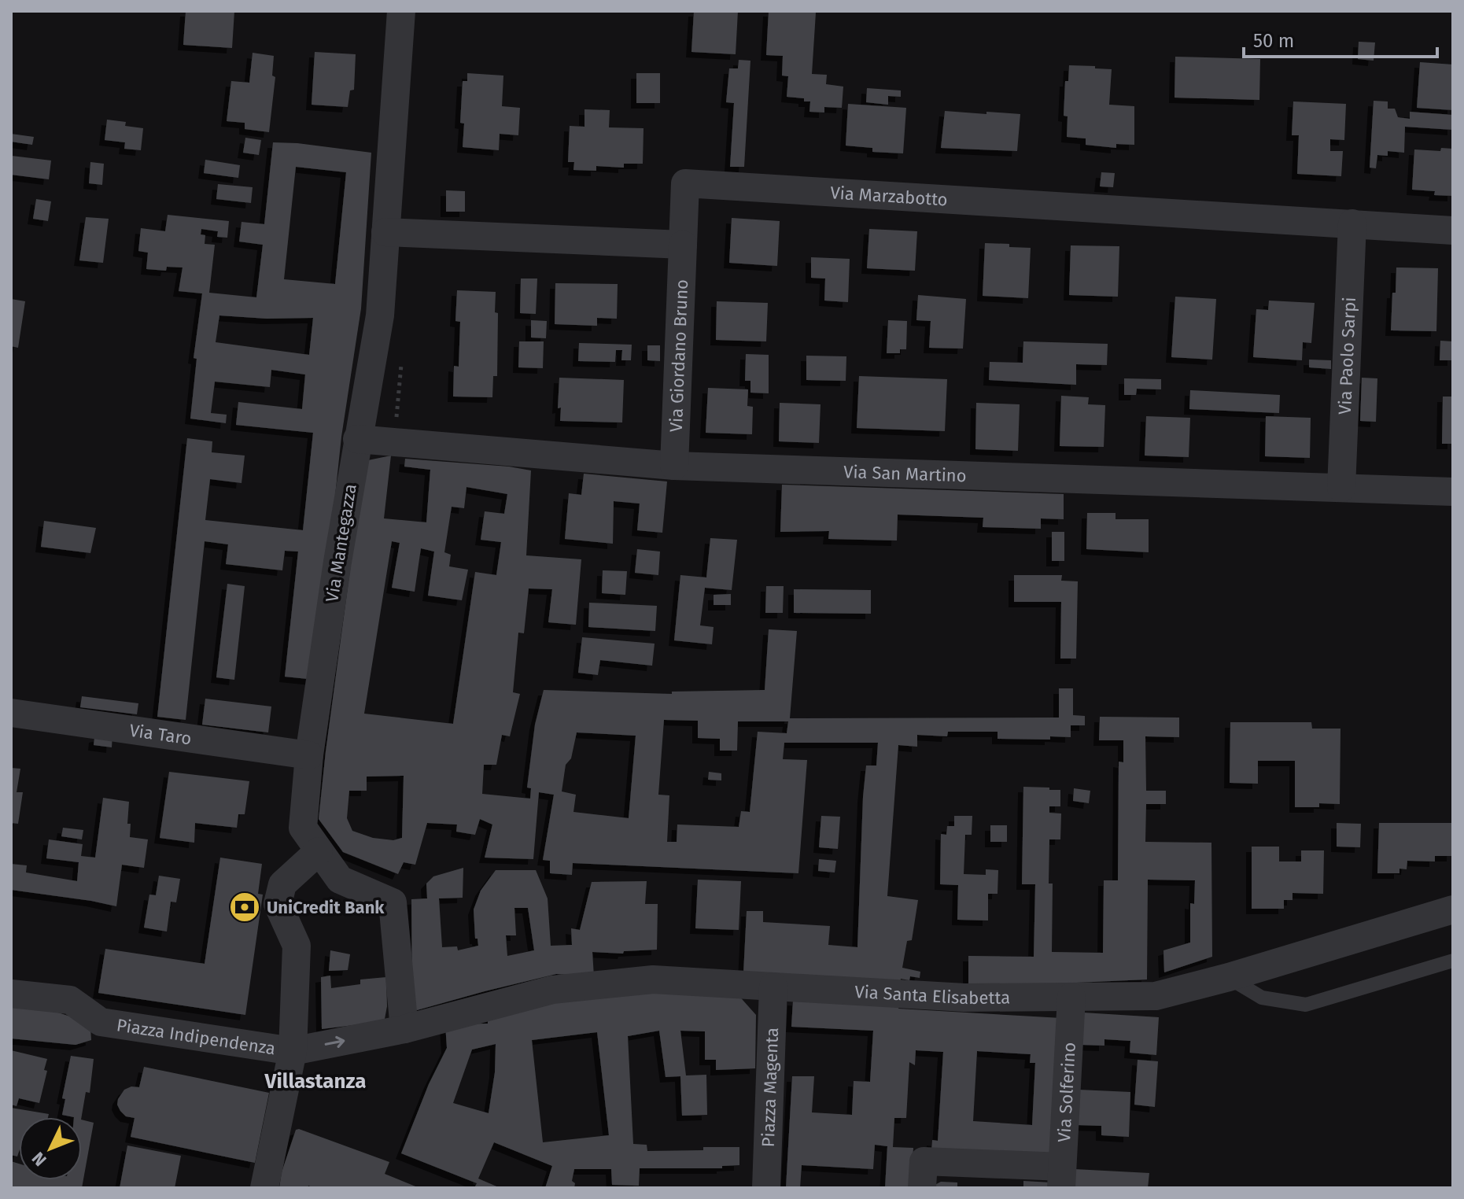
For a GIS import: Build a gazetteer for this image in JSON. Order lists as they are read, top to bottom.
{
  "streets": {
    "street": [
      "Via Marzabotto",
      "Via Giordano Bruno",
      "Via Paolo Sarpi",
      "Via San Martino",
      "Via Mantegazza",
      "Via Taro",
      "Via Santa Elisabetta",
      "Piazza Indipendenza",
      "Piazza Magenta",
      "Via Solferino"
    ]
  },
  "crossings": [
    ["Via Marzabotto", "Via Giordano Bruno"],
    ["Via Marzabotto", "Via Paolo Sarpi"],
    ["Via Giordano Bruno", "Via San Martino"],
    ["Via Paolo Sarpi", "Via San Martino"],
    ["Via San Martino", "Via Mantegazza"],
    ["Via Mantegazza", "Via Taro"],
    ["Via Mantegazza", "Via Santa Elisabetta"],
    ["Via Mantegazza", "Piazza Indipendenza"],
    ["Via Santa Elisabetta", "Piazza Indipendenza"],
    ["Via Santa Elisabetta", "Piazza Magenta"],
    ["Via Santa Elisabetta", "Via Solferino"]
  ],
  "districts": ["Villastanza"],
  "places": {
    "bank": ["UniCredit Bank"]
  },
  "scale_bar": "50 m",
  "north": "bottom left"
}
